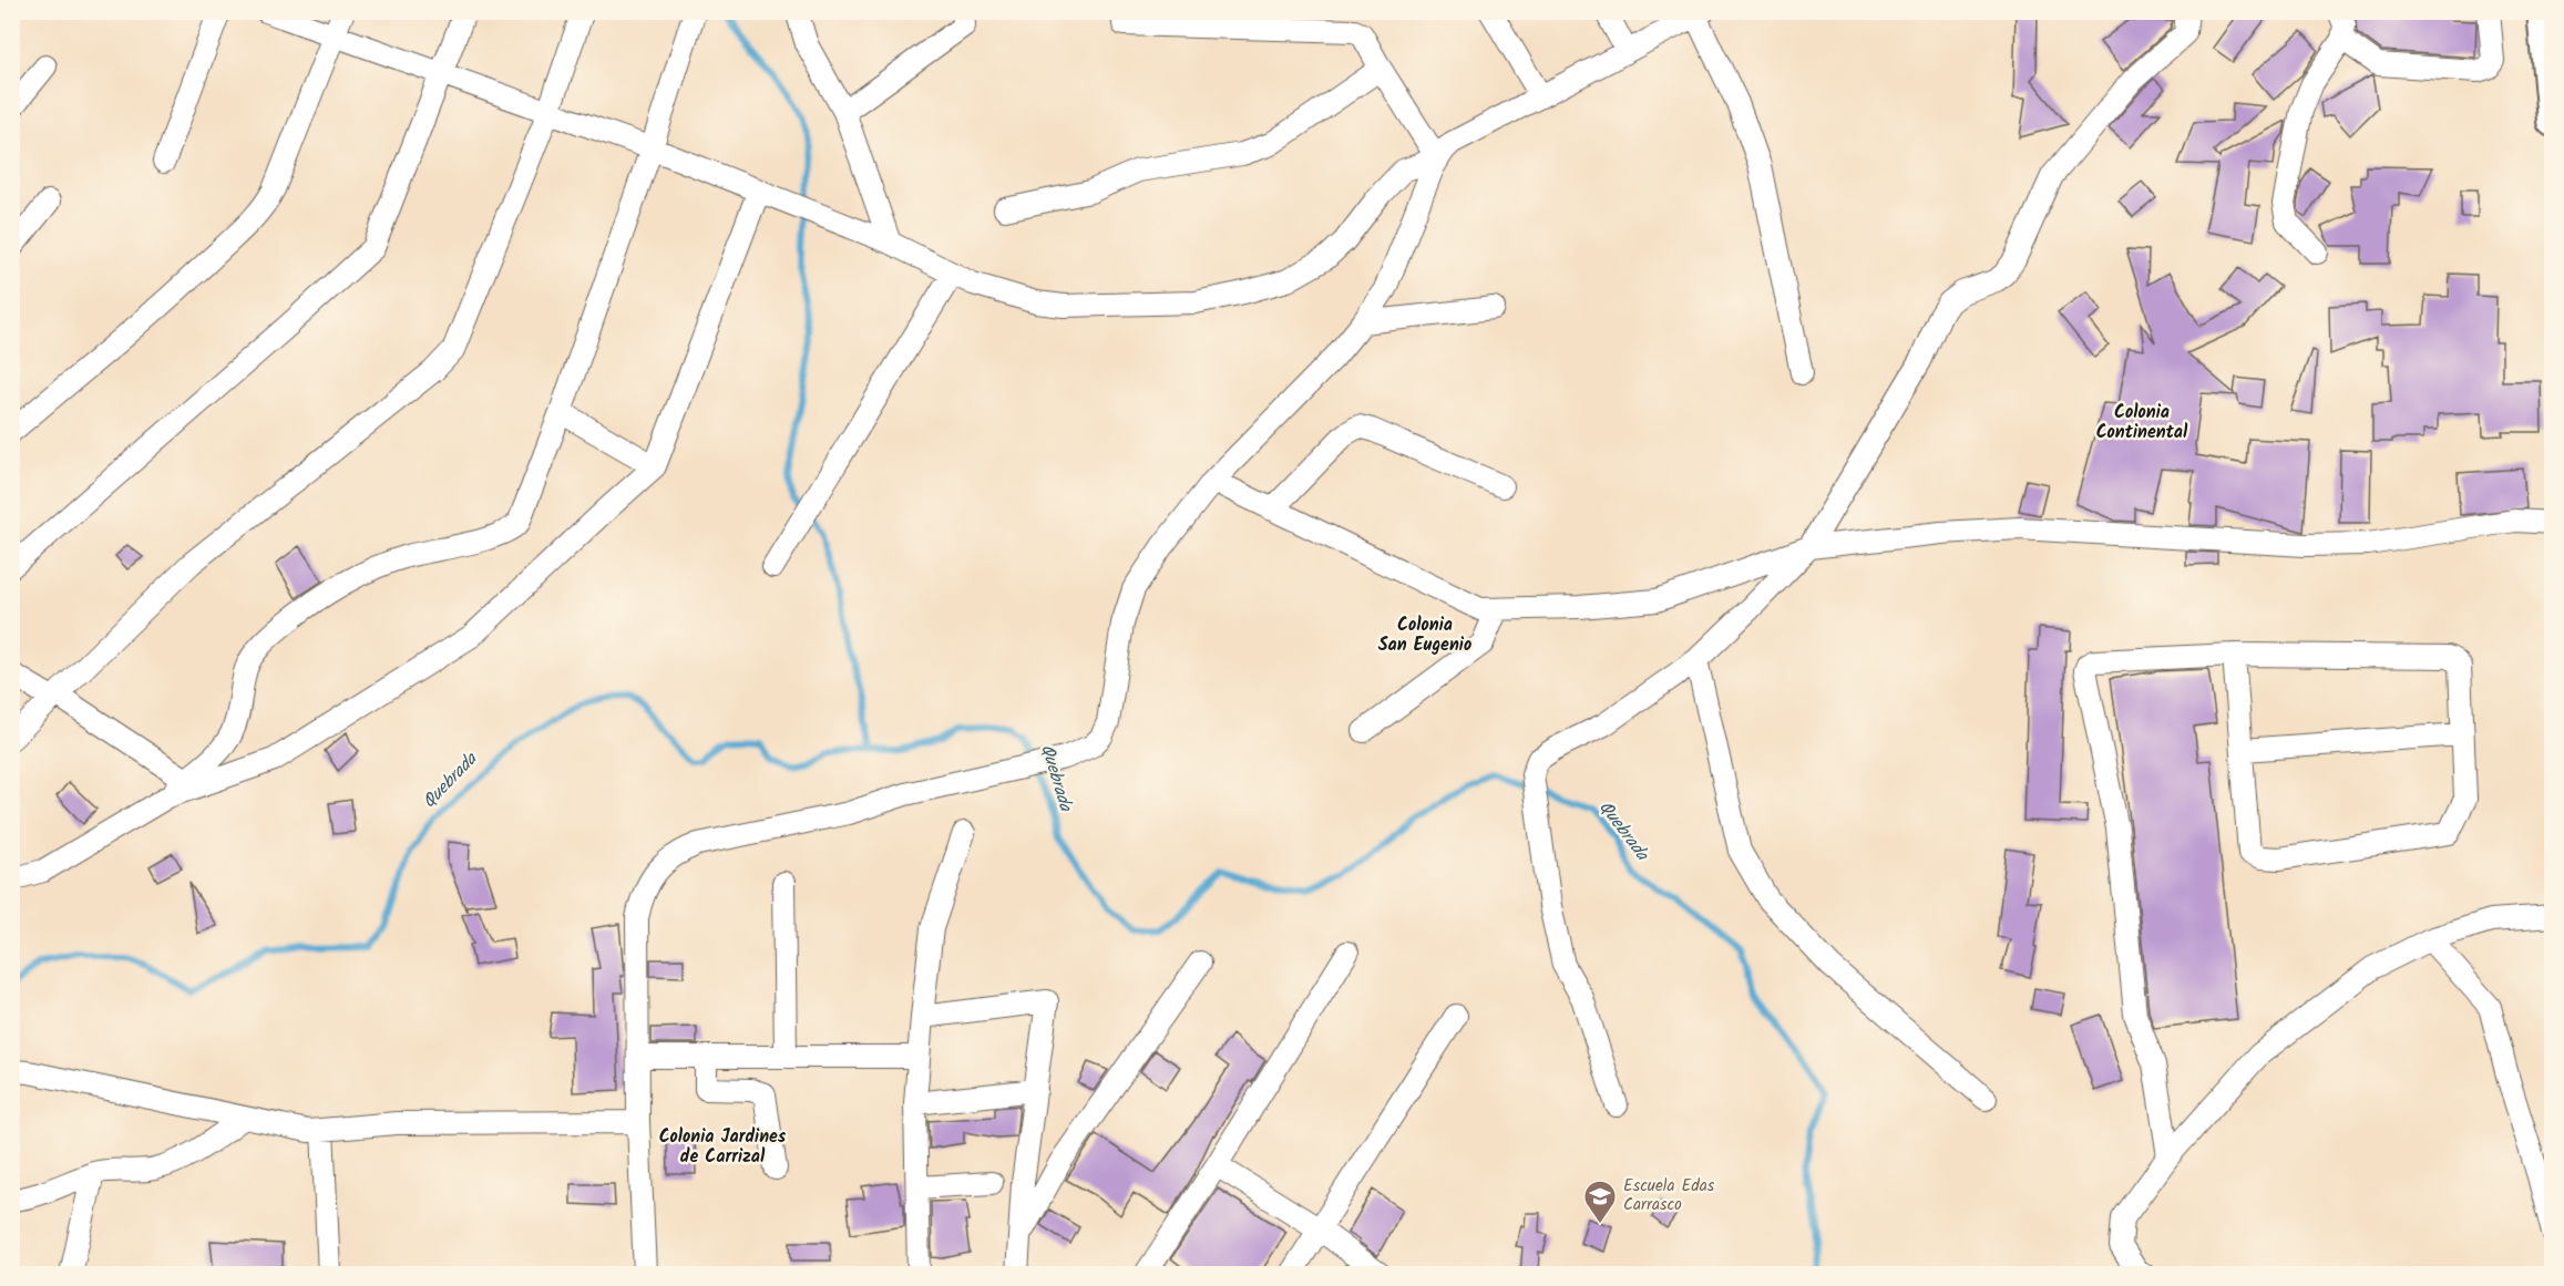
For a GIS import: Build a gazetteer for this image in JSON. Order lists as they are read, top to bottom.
{
  "districts": ["Colonia Continental", "Colonia San Eugenio", "Colonia Jardines de Carrizal"],
  "water": ["Quebrada"],
  "places": {
    "school or university": ["Escuela Edas Carrasco"]
  }
}
